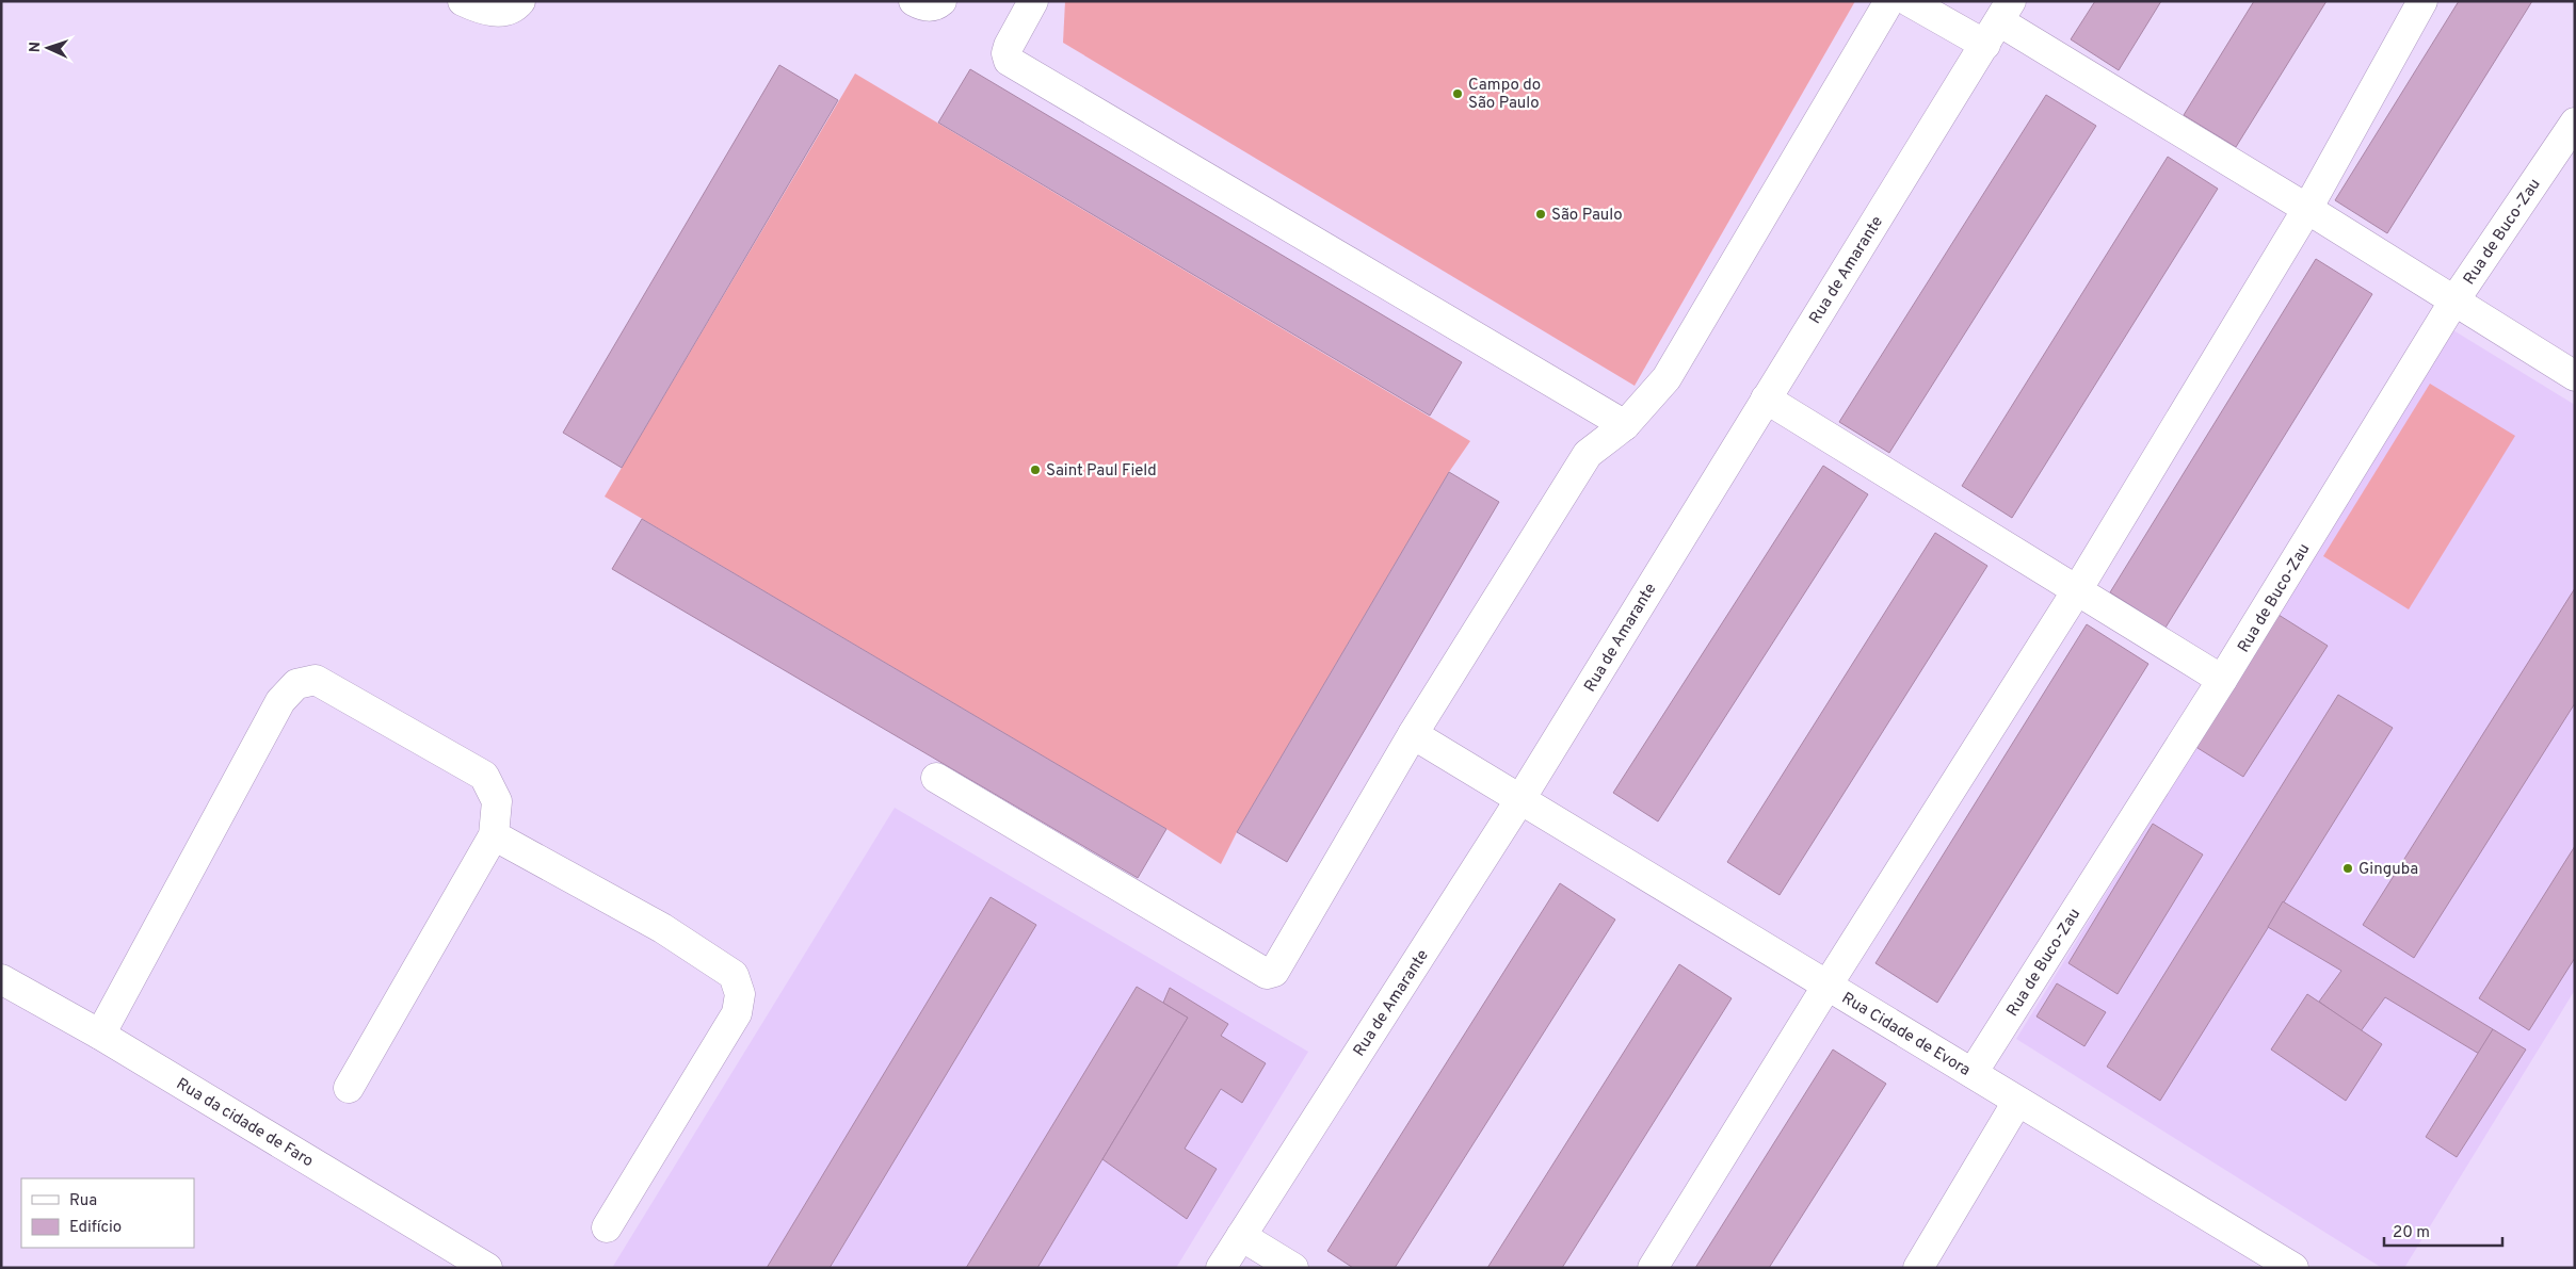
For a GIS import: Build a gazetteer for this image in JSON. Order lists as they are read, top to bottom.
{
  "streets": {
    "street": [
      "Rua de Buco-Zau",
      "Rua de Amarante",
      "Rua Cidade de Evora",
      "Rua da cidade de Faro"
    ]
  },
  "crossings": [
    ["Rua de Buco-Zau", "Rua Cidade de Evora"],
    ["Rua de Amarante", "Rua Cidade de Evora"]
  ],
  "places": [
    "Campo do São Paulo",
    "São Paulo",
    "Saint Paul Field",
    "Ginguba"
  ],
  "legend": ["Rua", "Edifício"],
  "scale_bar": "20 m",
  "north": "left"
}
